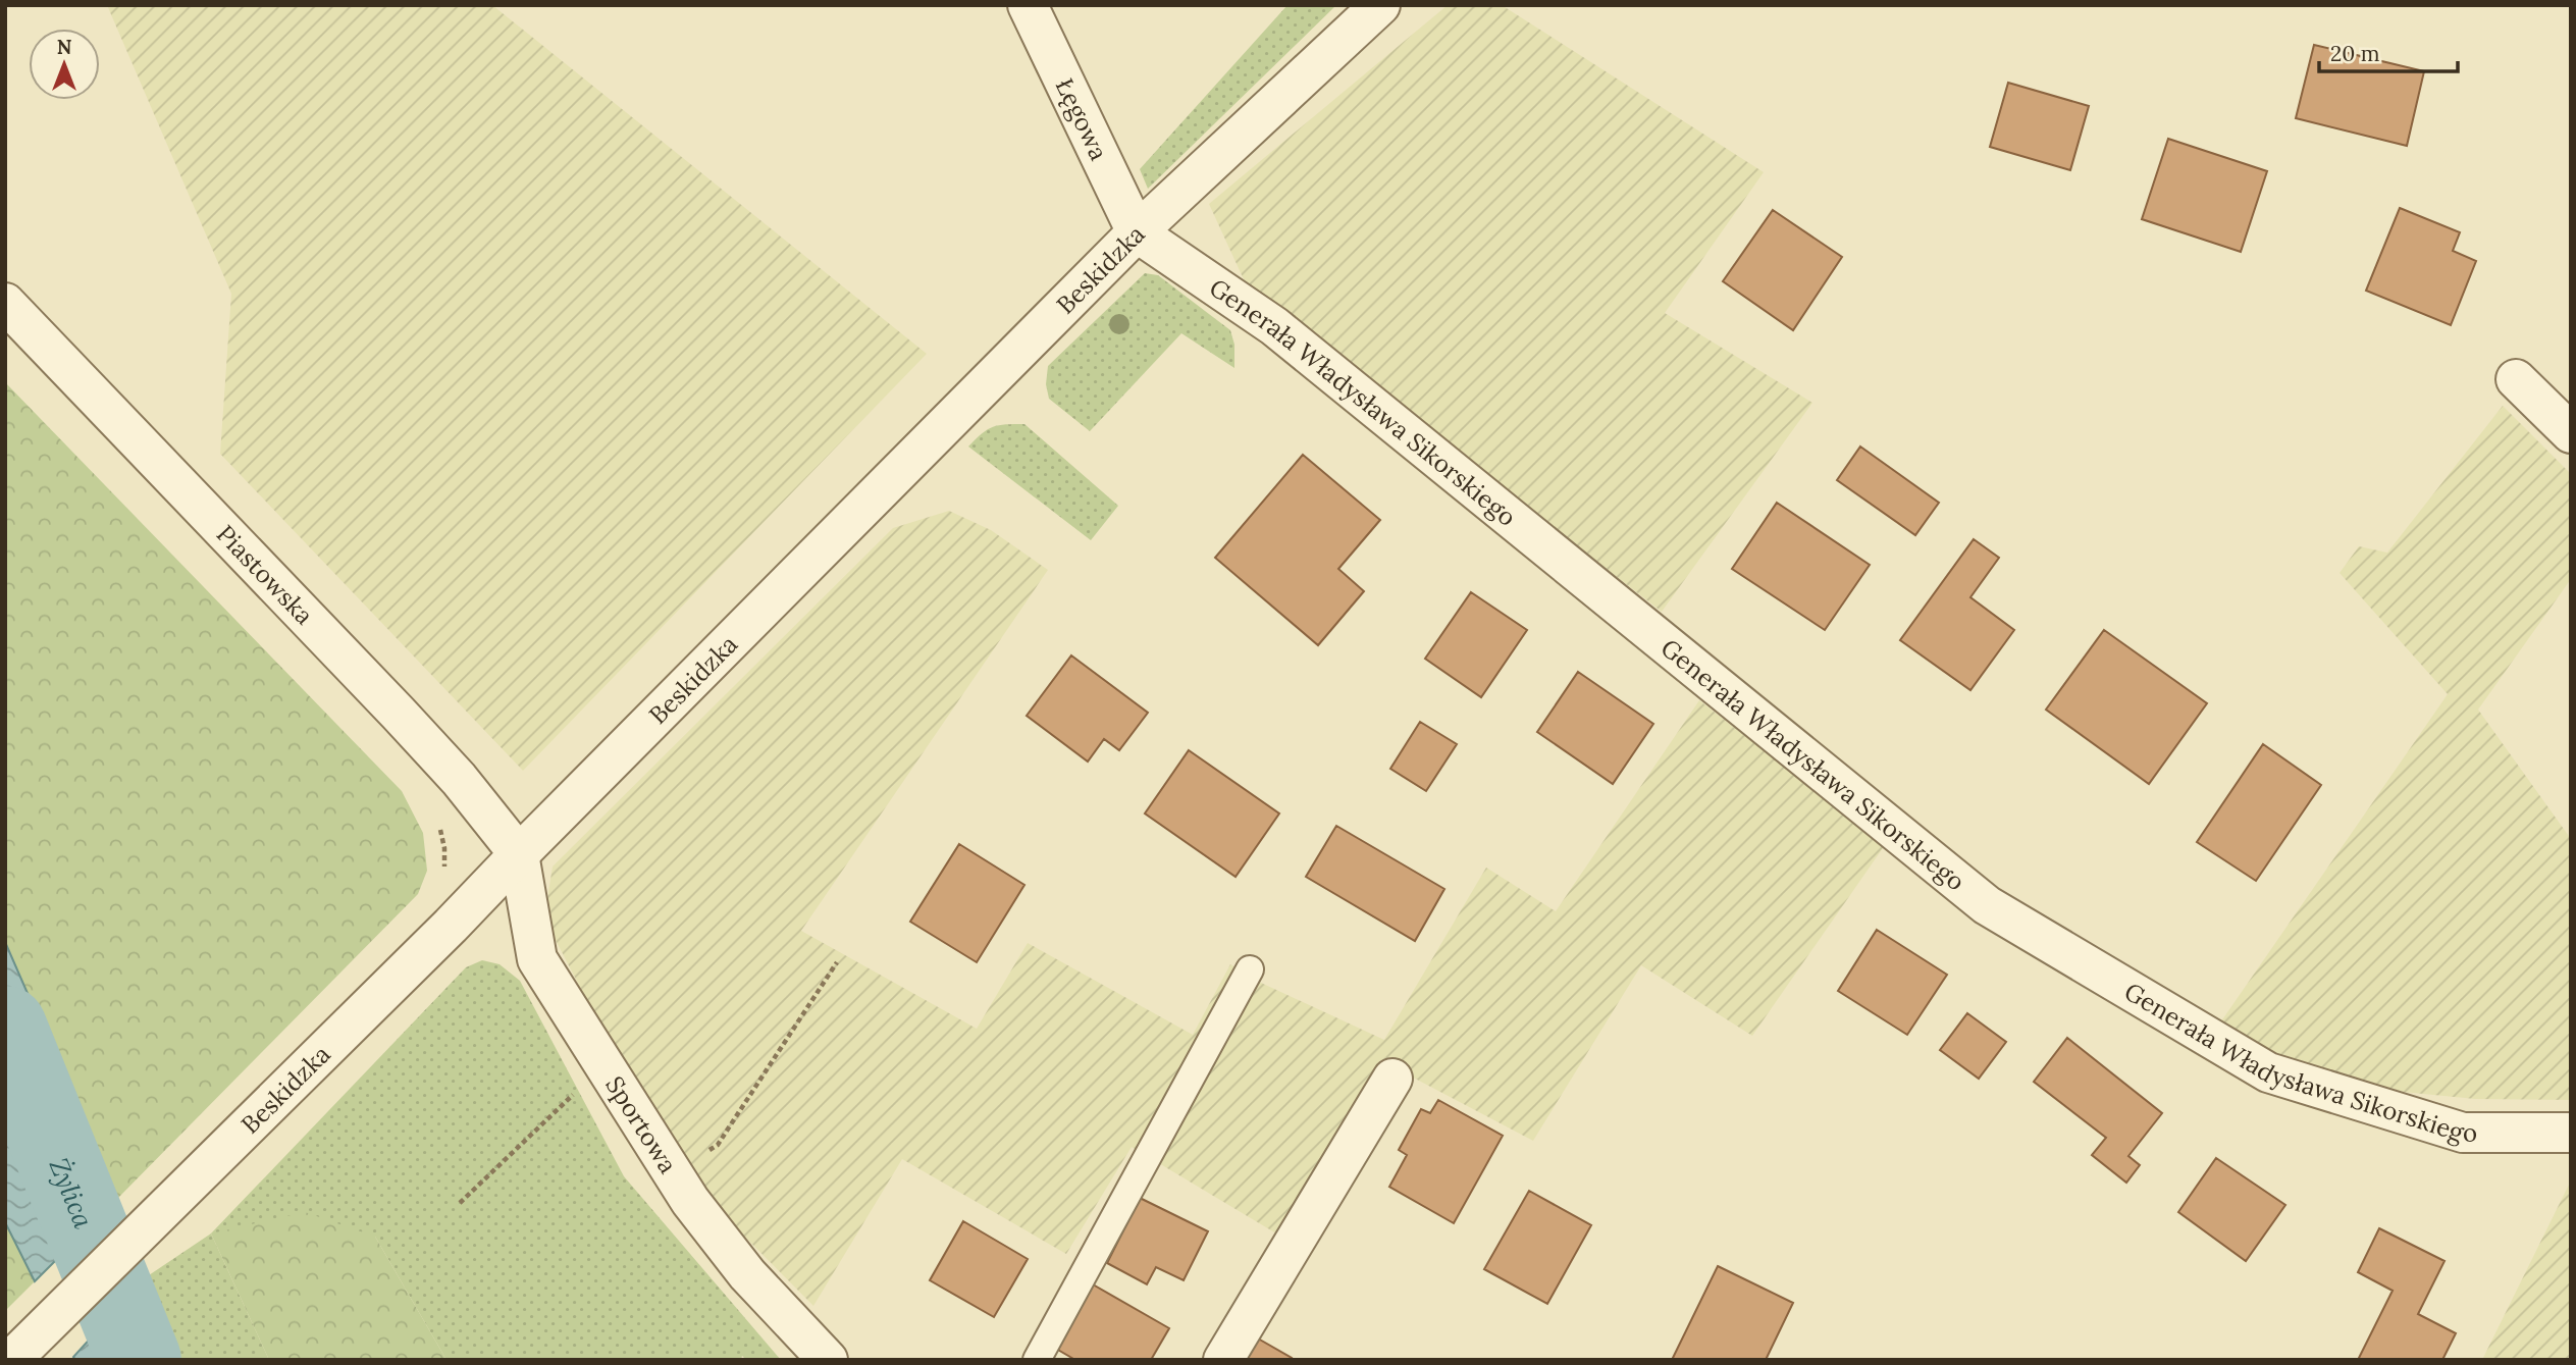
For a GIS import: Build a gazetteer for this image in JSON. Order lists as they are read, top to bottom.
{
  "streets": {
    "street": [
      "Łęgowa",
      "Beskidzka",
      "Generała Władysława Sikorskiego",
      "Piastowska",
      "Sportowa"
    ]
  },
  "crossings": [
    ["Łęgowa", "Beskidzka"],
    ["Łęgowa", "Generała Władysława Sikorskiego"],
    ["Beskidzka", "Generała Władysława Sikorskiego"],
    ["Beskidzka", "Piastowska"],
    ["Beskidzka", "Sportowa"],
    ["Piastowska", "Sportowa"]
  ],
  "water": ["Żylica"],
  "scale_bar": "20 m",
  "north": "top"
}
